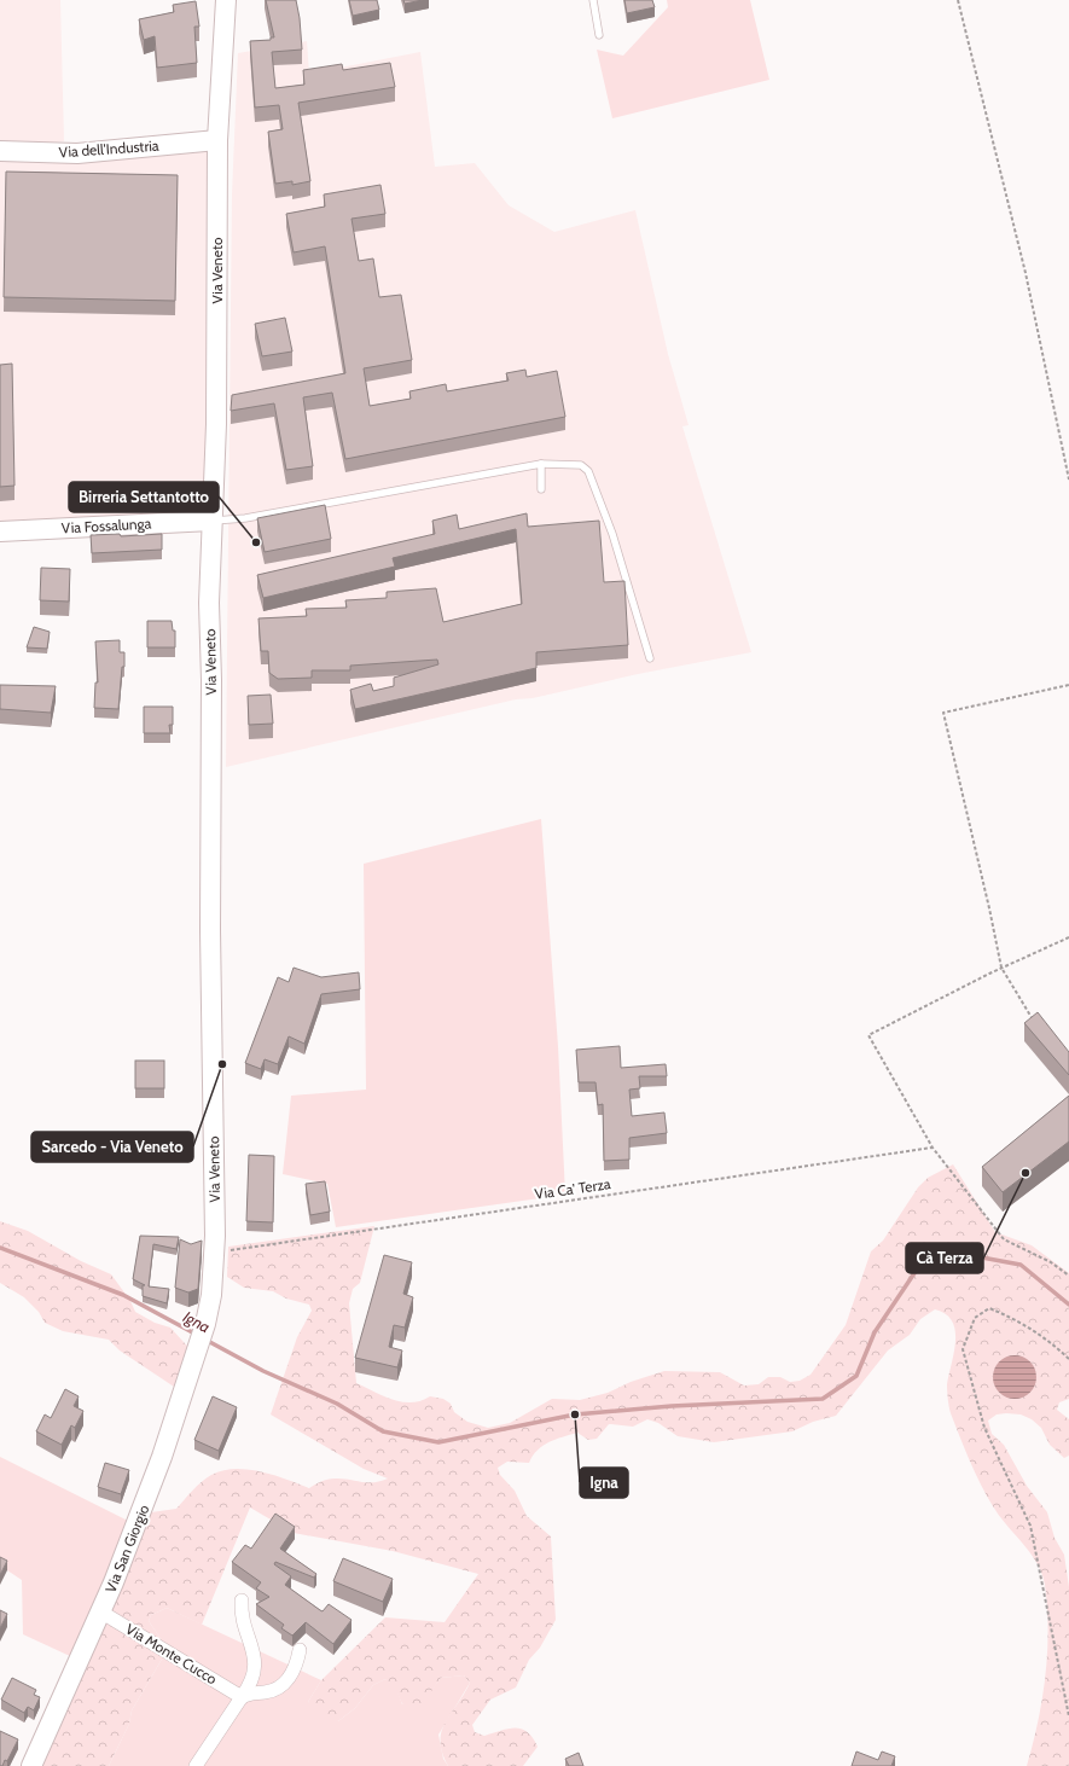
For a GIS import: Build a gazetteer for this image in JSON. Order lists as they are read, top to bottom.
{
  "streets": {
    "street": [
      "Via dell'Industria",
      "Via Veneto",
      "Via Fossalunga",
      "Via San Giorgio",
      "Via Monte Cucco"
    ],
    "path": ["Via Ca' Terza"]
  },
  "crossings": [
    ["Via dell'Industria", "Via Veneto"],
    ["Via Veneto", "Via Fossalunga"],
    ["Via Veneto", "Via Ca' Terza"],
    ["Via Veneto", "Via San Giorgio"],
    ["Via San Giorgio", "Via Monte Cucco"]
  ],
  "water": ["Igna"],
  "places": [
    "Birreria Settantotto",
    "Sarcedo - Via Veneto",
    "Cà Terza",
    "Igna"
  ]
}
